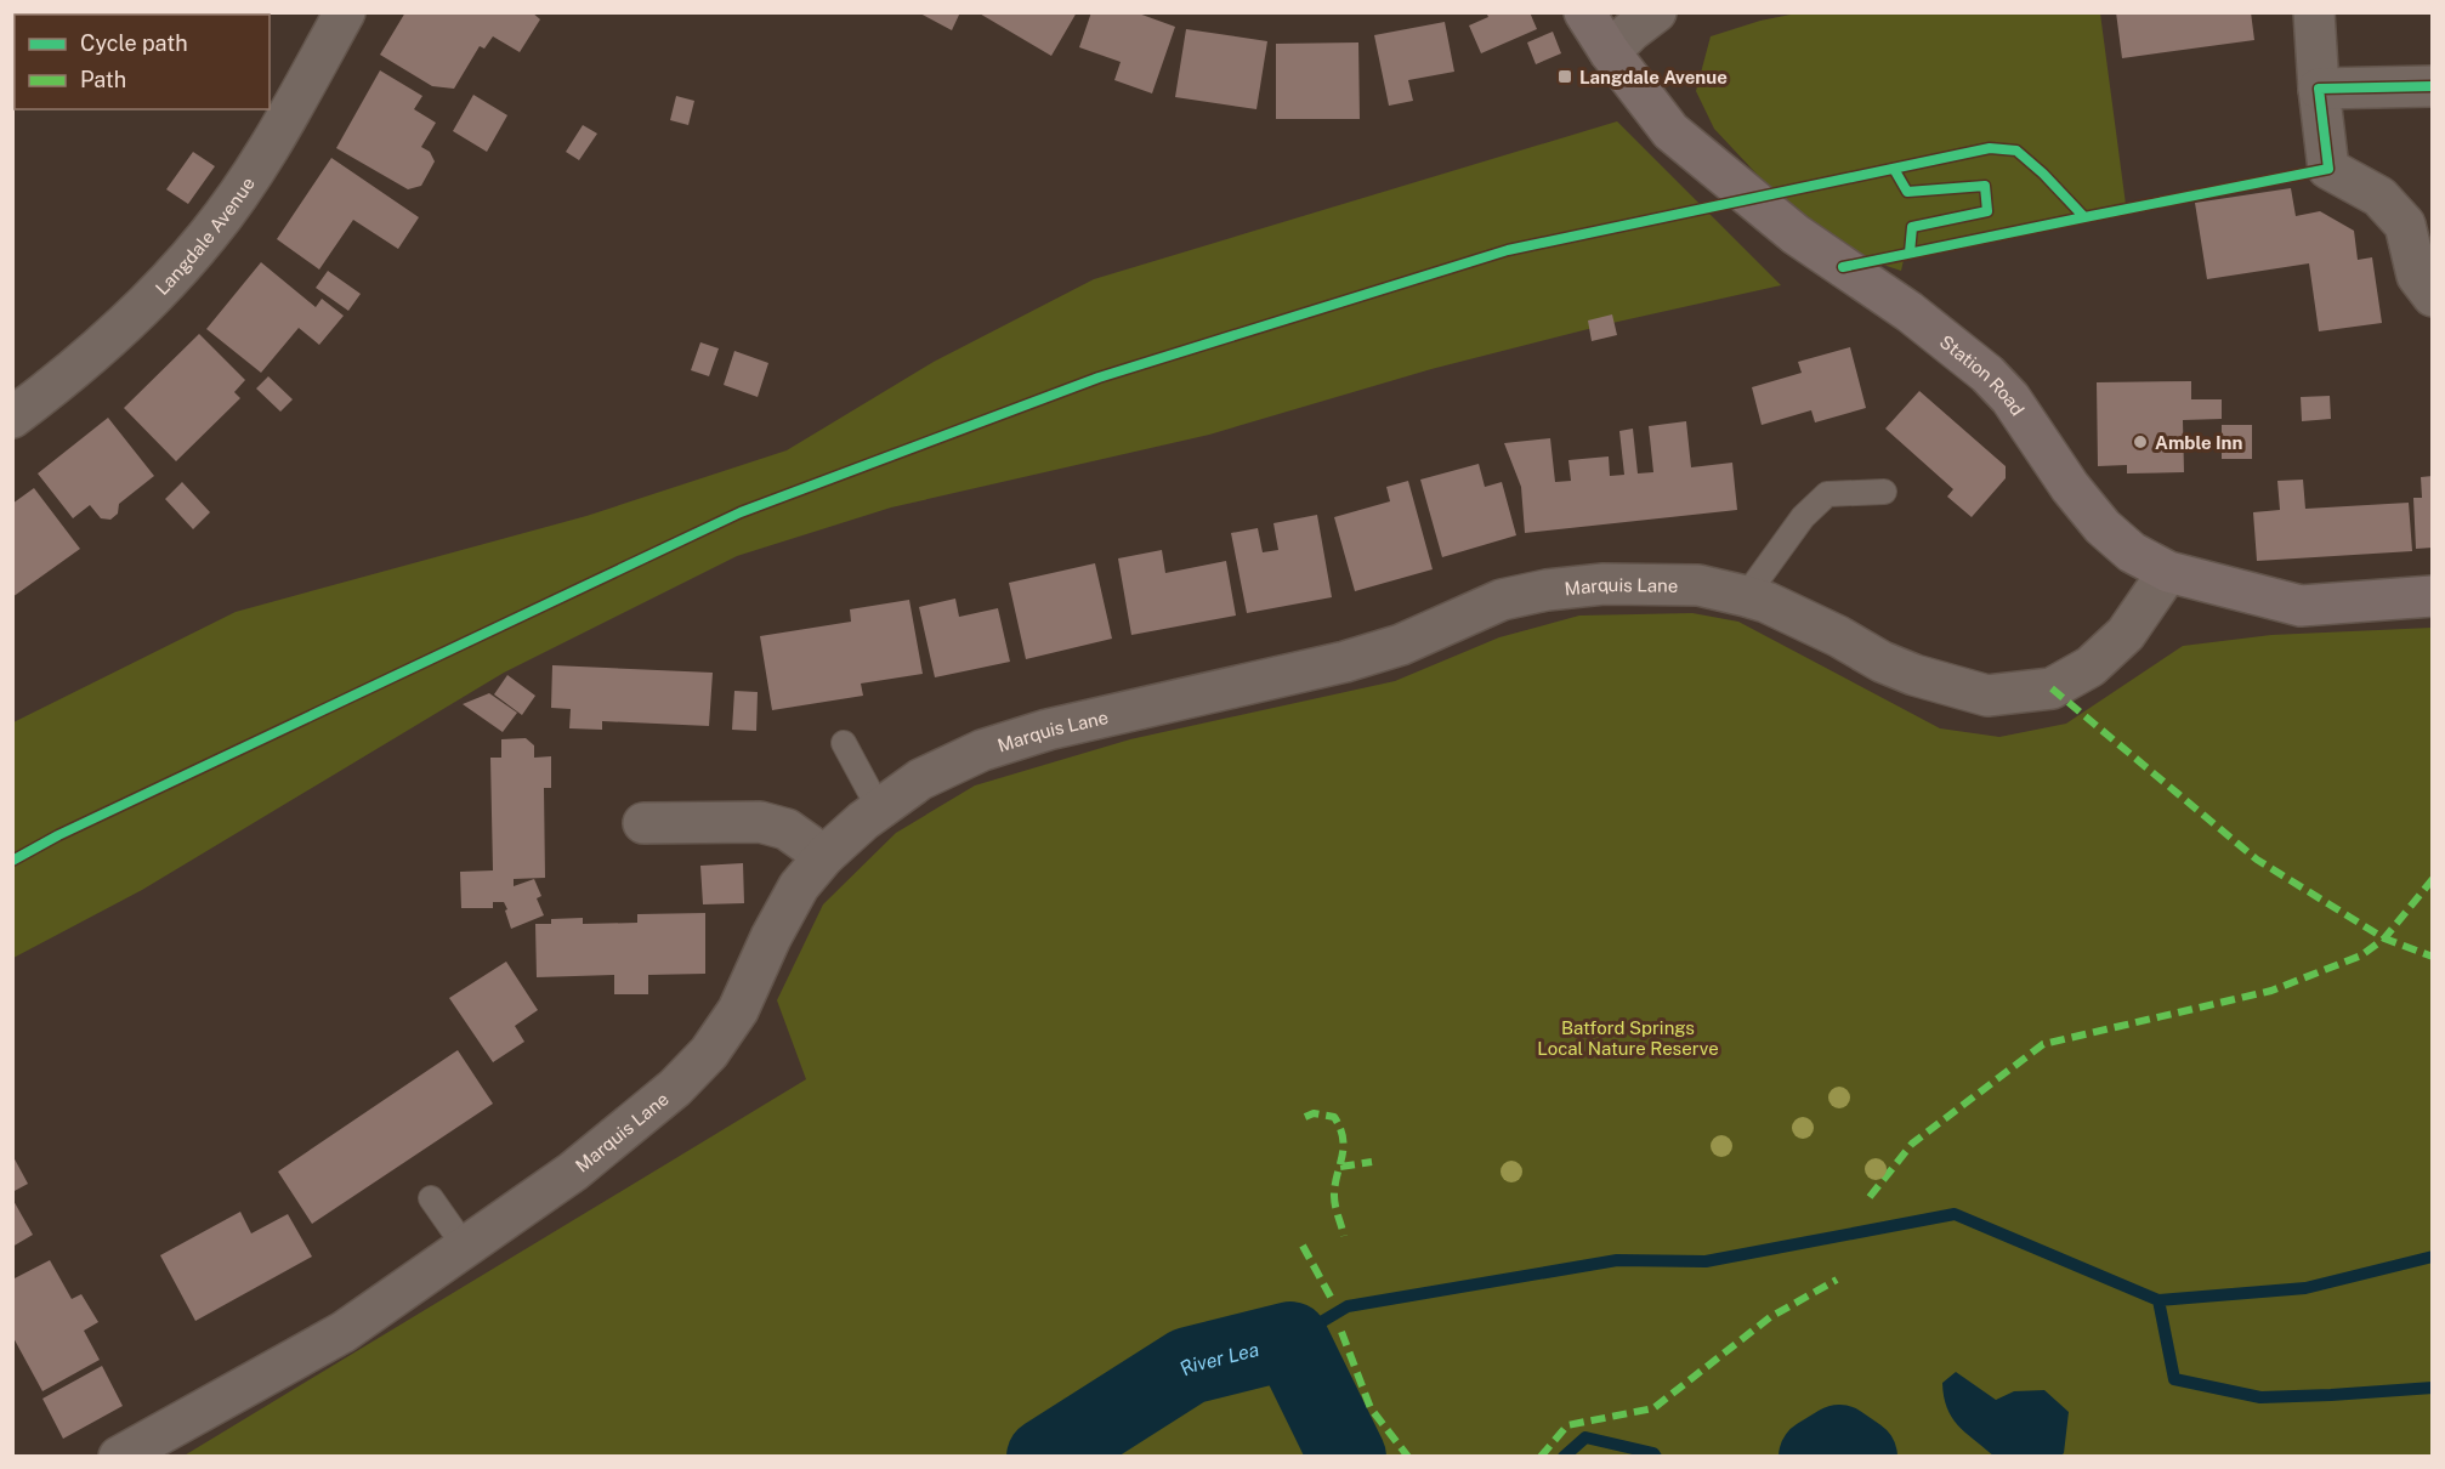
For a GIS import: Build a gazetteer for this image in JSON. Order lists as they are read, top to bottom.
{
  "streets": {
    "main road": ["Station Road"],
    "street": ["Langdale Avenue", "Marquis Lane"]
  },
  "crossings": [
    ["Station Road", "Marquis Lane"]
  ],
  "water": ["River Lea"],
  "parks": ["Batford Springs Local Nature Reserve"],
  "places": {
    "transit": ["Langdale Avenue"],
    "other": ["Amble Inn"]
  },
  "legend": ["Cycle path", "Path"]
}
